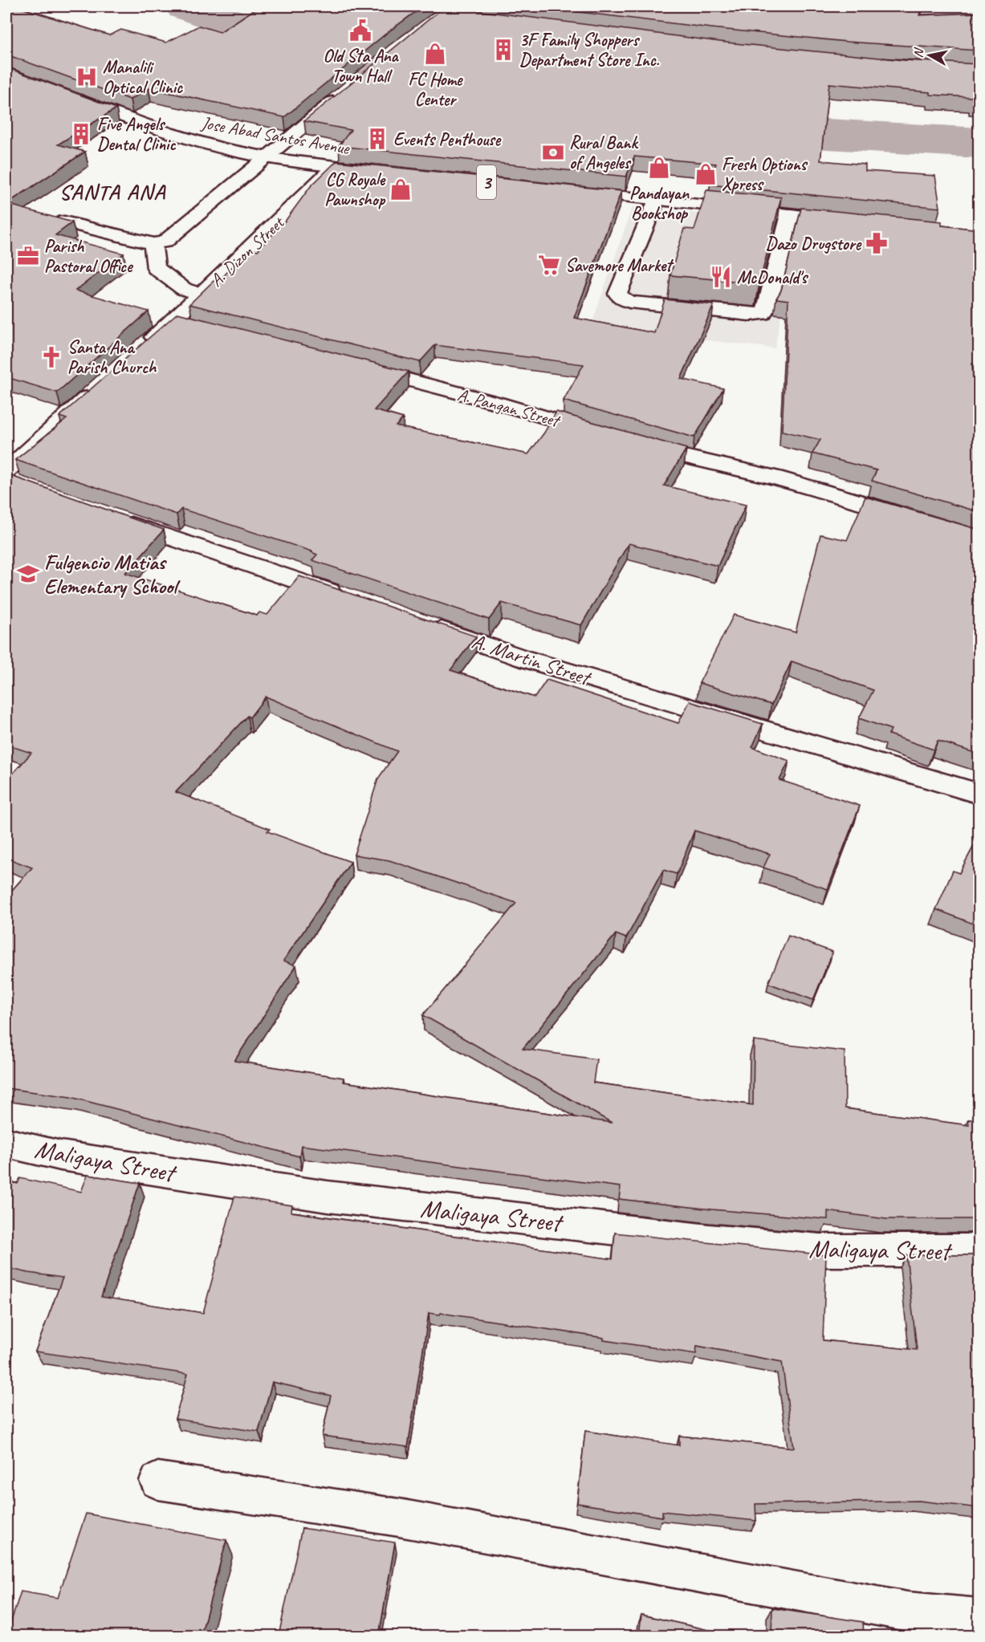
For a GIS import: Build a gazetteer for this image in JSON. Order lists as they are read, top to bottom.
{
  "streets": {
    "main road": [
      "Jose Abad Santos Avenue",
      "A. Dizon Street",
      "A. Pangan Street",
      "A. Martin Street",
      "Maligaya Street"
    ]
  },
  "crossings": [
    ["Jose Abad Santos Avenue", "A. Dizon Street"]
  ],
  "districts": ["SANTA ANA"],
  "places": {
    "public building": ["Old Sta Ana Town Hall"],
    "building": ["3F Family Shoppers Department Store Inc.", "Five Angels Dental Clinic", "Events Penthouse"],
    "shop": [
      "FC Home Center",
      "Pandayan Bookshop",
      "Fresh Options Xpress",
      "CG Royale Pawnshop"
    ],
    "hospital": ["Manalili Optical Clinic"],
    "bank": ["Rural Bank of Angeles"],
    "pharmacy": ["Dazo Drugstore"],
    "office": ["Parish Pastoral Office"],
    "supermarket": ["Savemore Market"],
    "restaurant": ["McDonald's"],
    "church": ["Santa Ana Parish Church"],
    "school or university": ["Fulgencio Matias Elementary School"]
  },
  "north": "left"
}
